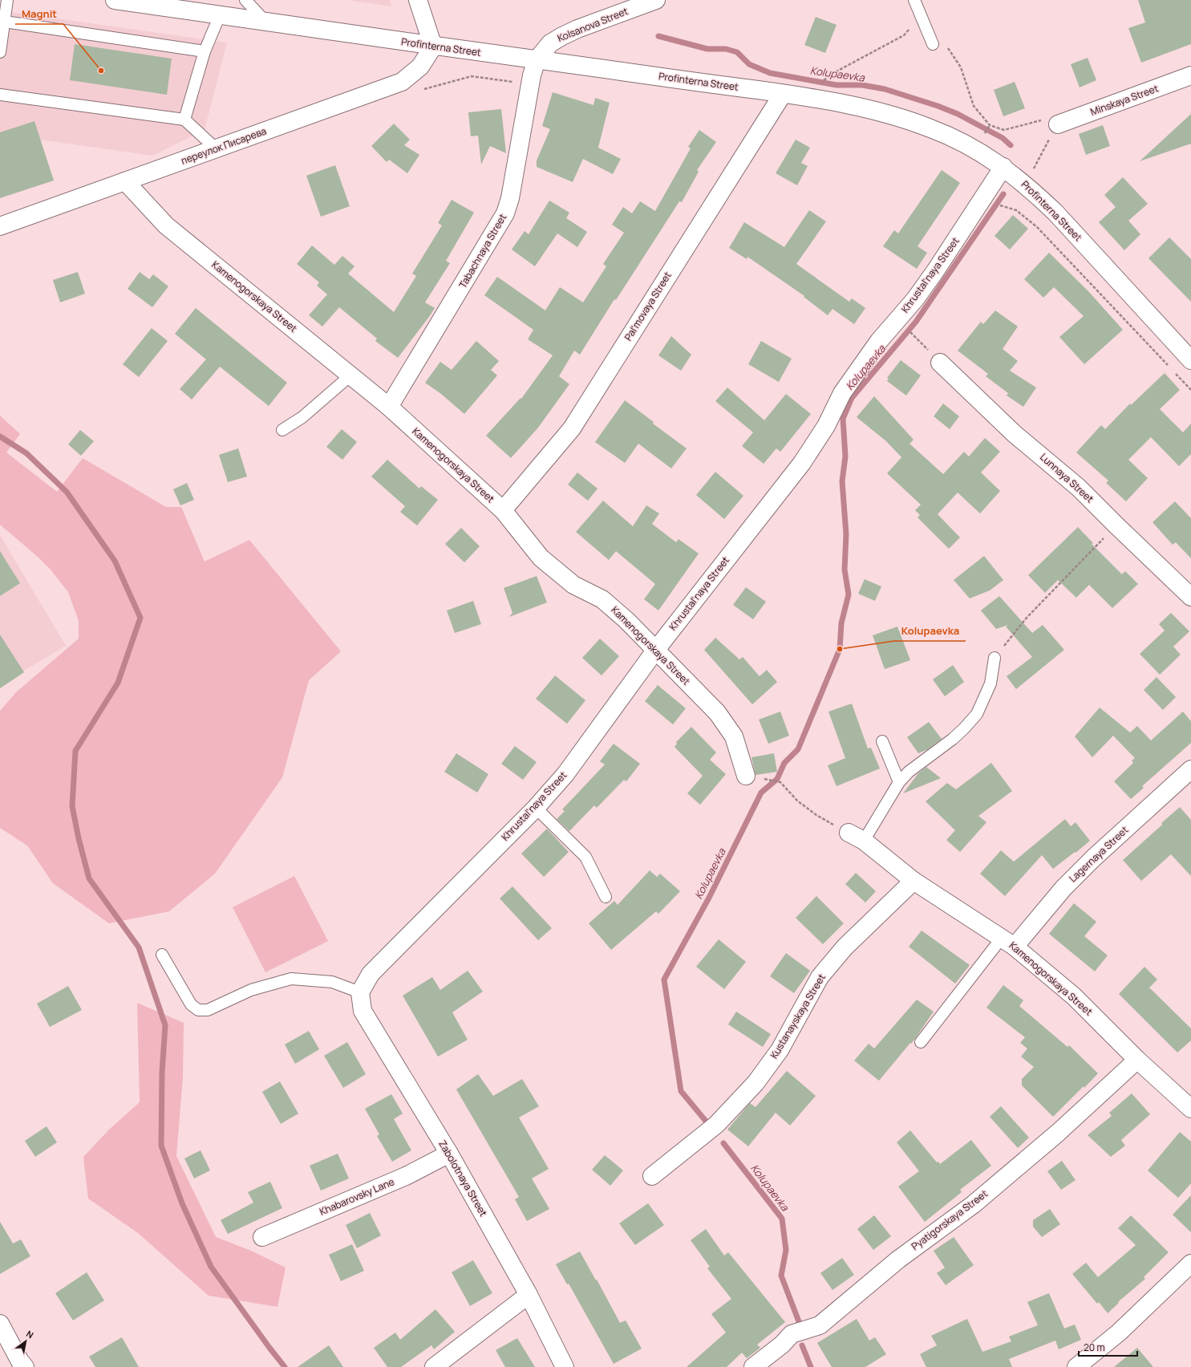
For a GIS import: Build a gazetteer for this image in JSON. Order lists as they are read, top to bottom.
{
  "streets": {
    "street": [
      "Kolsanova Street",
      "Profinterna Street",
      "Minskaya Street",
      "переулок Писарева",
      "Tabachnaya Street",
      "Khrustal'naya Street",
      "Kamenogorskaya Street",
      "Pal'movaya Street",
      "Lunnaya Street",
      "Lagernaya Street",
      "Kustanayskaya Street",
      "Zabolotnaya Street",
      "Khabarovsky Lane",
      "Pyatigorskaya Street"
    ]
  },
  "crossings": [
    ["Kolsanova Street", "Profinterna Street"],
    ["Kolsanova Street", "Tabachnaya Street"],
    ["Profinterna Street", "переулок Писарева"],
    ["Profinterna Street", "Tabachnaya Street"],
    ["Profinterna Street", "Khrustal'naya Street"],
    ["Profinterna Street", "Pal'movaya Street"],
    ["переулок Писарева", "Kamenogorskaya Street"],
    ["Tabachnaya Street", "Kamenogorskaya Street"],
    ["Khrustal'naya Street", "Kamenogorskaya Street"],
    ["Khrustal'naya Street", "Zabolotnaya Street"],
    ["Kamenogorskaya Street", "Pal'movaya Street"],
    ["Kamenogorskaya Street", "Lagernaya Street"],
    ["Kamenogorskaya Street", "Kustanayskaya Street"],
    ["Kamenogorskaya Street", "Pyatigorskaya Street"],
    ["Zabolotnaya Street", "Khabarovsky Lane"]
  ],
  "water": ["Kolupaevka"],
  "places": ["Magnit", "Kolupaevka"],
  "scale_bar": "20 m",
  "north": "top right"
}
